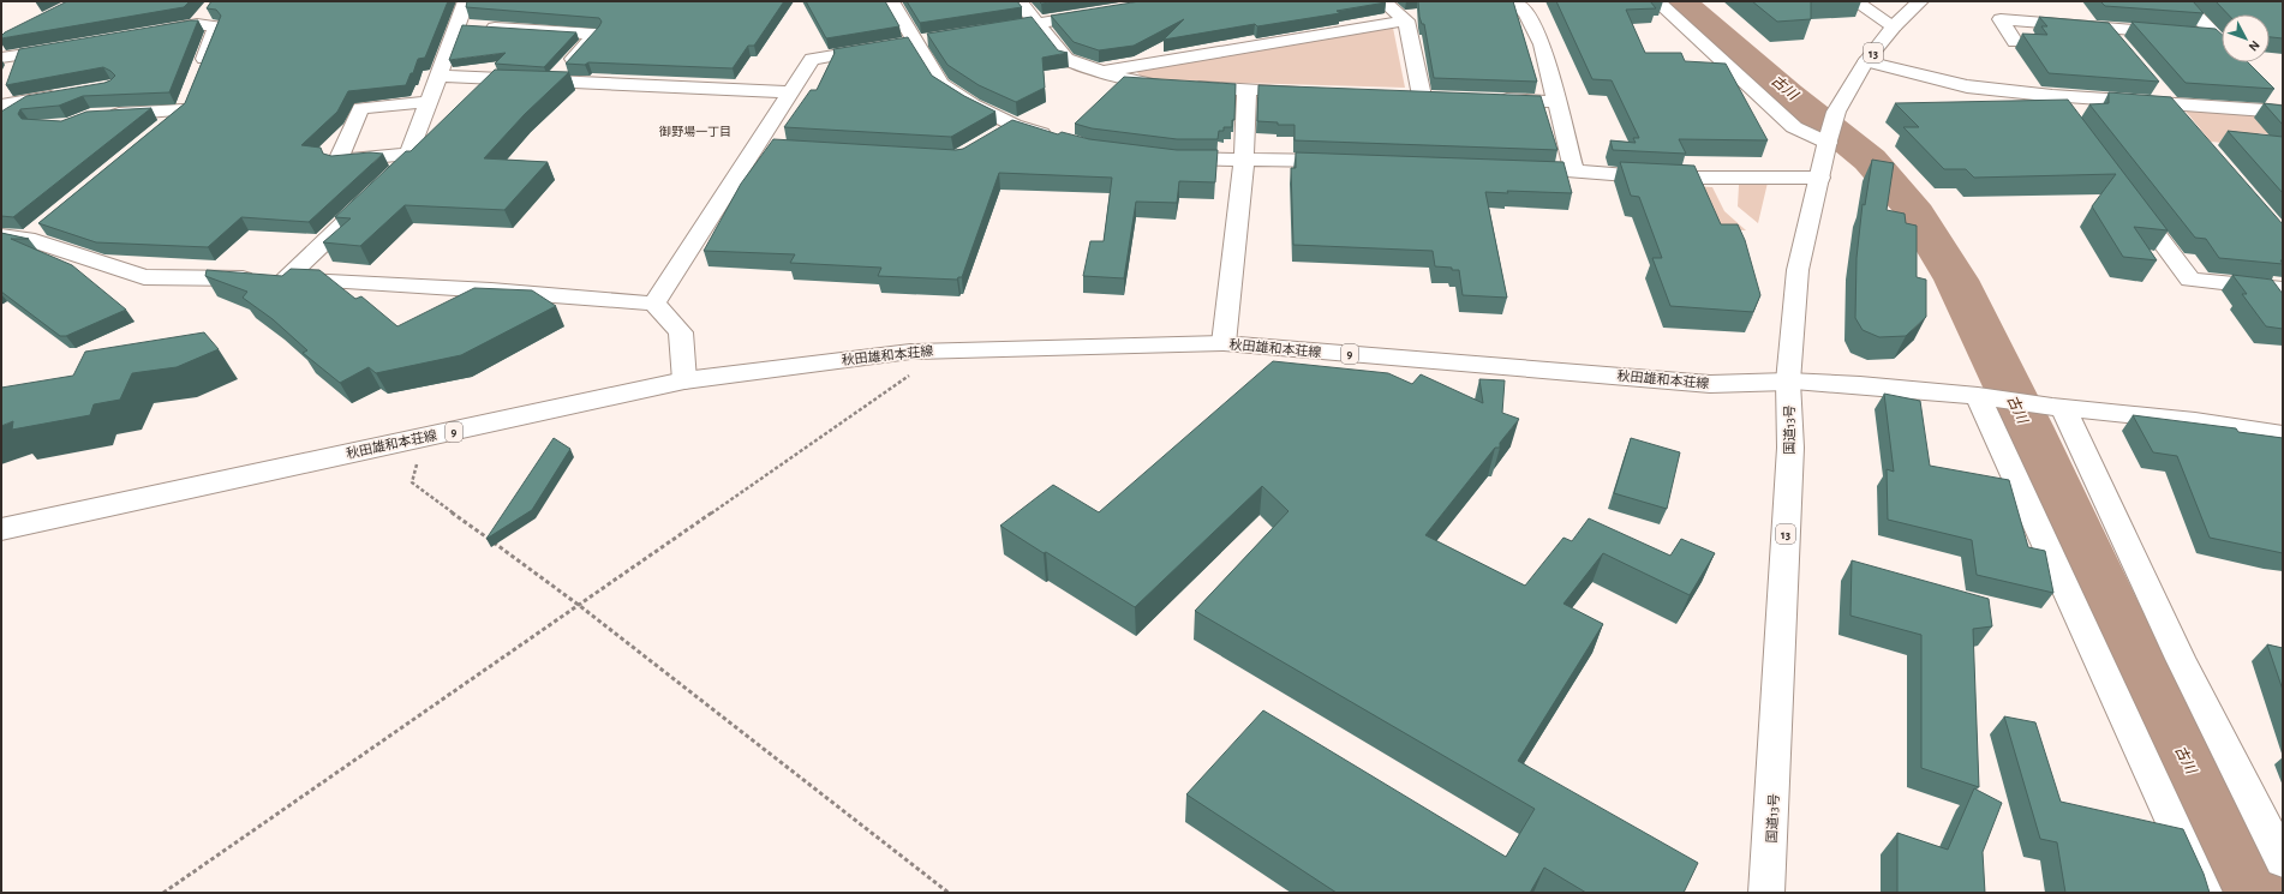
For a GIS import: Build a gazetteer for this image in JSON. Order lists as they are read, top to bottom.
{
  "streets": {
    "main road": [
      "13",
      "秋田雄和本荘線",
      "9",
      "国道13号"
    ]
  },
  "crossings": [
    ["秋田雄和本荘線", "国道13号"]
  ],
  "districts": ["御野場一丁目"],
  "water": ["古川"],
  "north": "bottom right"
}
